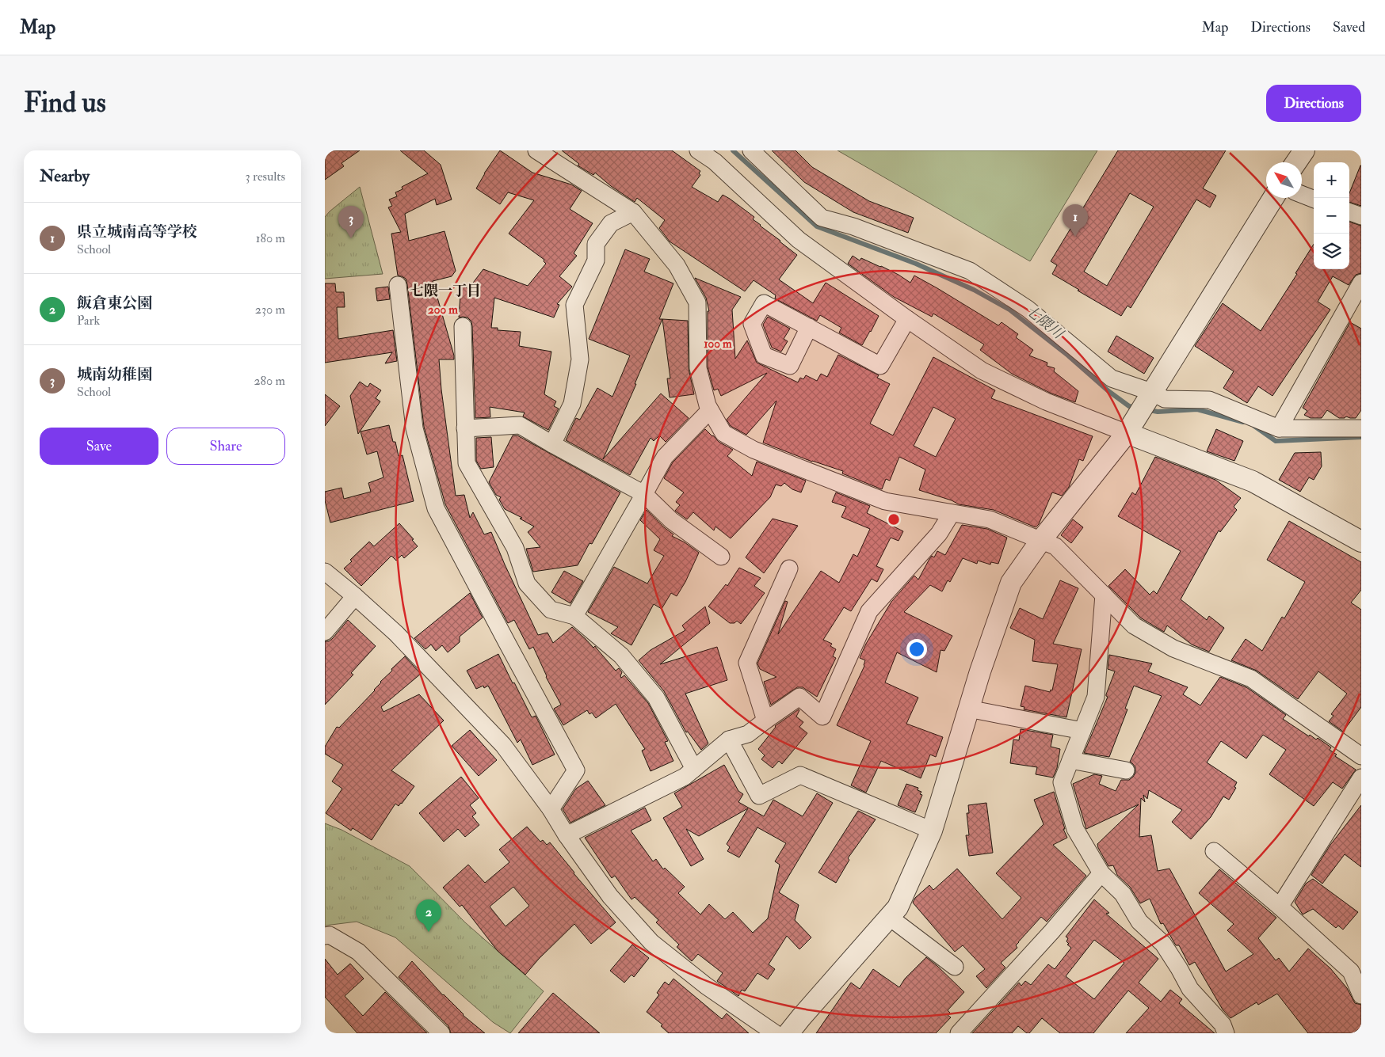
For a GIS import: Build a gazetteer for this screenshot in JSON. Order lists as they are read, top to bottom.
{
  "districts": ["七隈一丁目"],
  "water": ["七隈川"],
  "north": "top left",
  "page": {
    "header": "Map",
    "nav": ["Map", "Directions", "Saved"],
    "buttons": [
      "Directions",
      ["Save", "Share"]
    ],
    "title": "Find us",
    "heading": ["Nearby", "3 results"],
    "map_buttons": ["+", "−"],
    "list": [
      {
        "mark": "1",
        "name": "県立城南高等学校",
        "note": "School",
        "value": "180 m"
      },
      {
        "mark": "2",
        "name": "飯倉東公園",
        "note": "Park",
        "value": "230 m"
      },
      {
        "mark": "3",
        "name": "城南幼稚園",
        "note": "School",
        "value": "280 m"
      }
    ],
    "pins": ["1", "3", "2"]
  },
  "rings": ["200 m", "100 m"]
}
